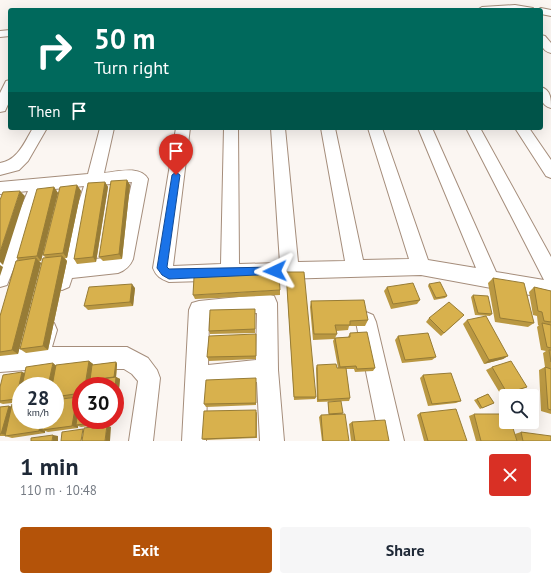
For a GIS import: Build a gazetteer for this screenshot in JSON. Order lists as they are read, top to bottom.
{
  "page": {
    "turn": ["50 m", "Turn right"],
    "then": "Then",
    "speed": "28 km/h",
    "limit": "30",
    "heading": ["1 min", "110 m · 10:48"],
    "buttons": ["Exit", "Share"]
  }
}
